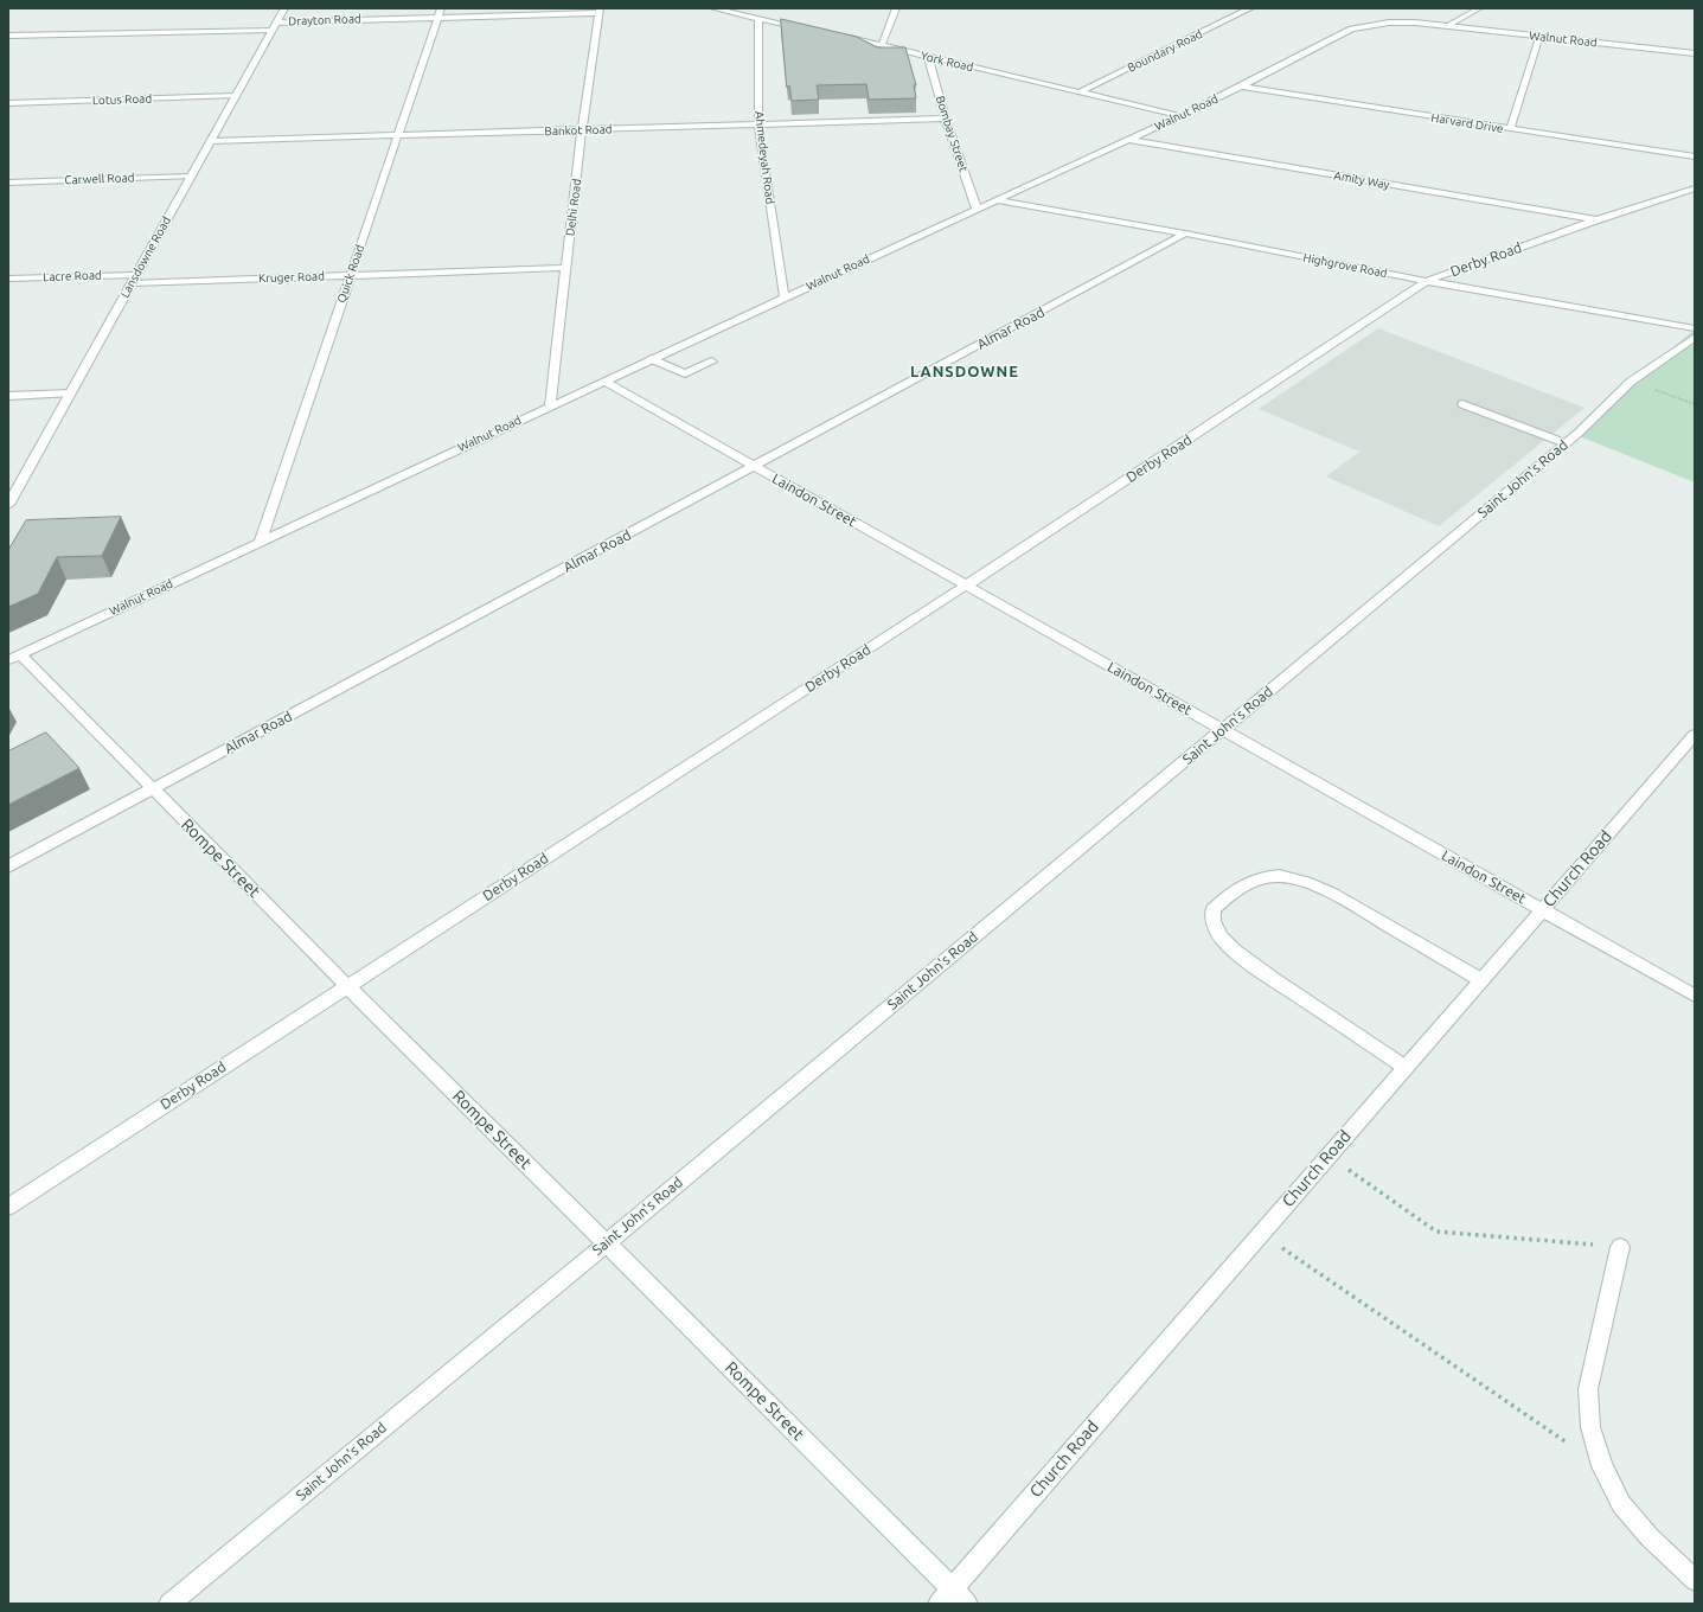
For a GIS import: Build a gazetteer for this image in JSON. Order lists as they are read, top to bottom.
{
  "streets": {
    "street": [
      "Drayton Road",
      "Walnut Road",
      "Boundary Road",
      "York Road",
      "Lotus Road",
      "Harvard Drive",
      "Bankot Road",
      "Bombay Street",
      "Ahmedeyah Road",
      "Carwell Road",
      "Amity Way",
      "Delhi Road",
      "Lansdowne Road",
      "Derby Road",
      "Highgrove Road",
      "Quick Road",
      "Lacre Road",
      "Kruger Road",
      "Almar Road",
      "Saint John's Road",
      "Laindon Street",
      "Rompe Street",
      "Church Road"
    ]
  },
  "crossings": [
    ["Drayton Road", "Delhi Road"],
    ["Drayton Road", "Lansdowne Road"],
    ["Drayton Road", "Quick Road"],
    ["Walnut Road", "York Road"],
    ["Walnut Road", "Harvard Drive"],
    ["Walnut Road", "Bombay Street"],
    ["Walnut Road", "Ahmedeyah Road"],
    ["Walnut Road", "Amity Way"],
    ["Walnut Road", "Delhi Road"],
    ["Walnut Road", "Highgrove Road"],
    ["Walnut Road", "Quick Road"],
    ["Walnut Road", "Laindon Street"],
    ["Walnut Road", "Rompe Street"],
    ["Boundary Road", "York Road"],
    ["York Road", "Bombay Street"],
    ["Lotus Road", "Lansdowne Road"],
    ["Bankot Road", "Bombay Street"],
    ["Bankot Road", "Ahmedeyah Road"],
    ["Bankot Road", "Delhi Road"],
    ["Bankot Road", "Lansdowne Road"],
    ["Bankot Road", "Quick Road"],
    ["Carwell Road", "Lansdowne Road"],
    ["Amity Way", "Derby Road"],
    ["Delhi Road", "Kruger Road"],
    ["Lansdowne Road", "Lacre Road"],
    ["Lansdowne Road", "Kruger Road"],
    ["Derby Road", "Highgrove Road"],
    ["Derby Road", "Laindon Street"],
    ["Derby Road", "Rompe Street"],
    ["Highgrove Road", "Almar Road"],
    ["Quick Road", "Kruger Road"],
    ["Lacre Road", "Kruger Road"],
    ["Almar Road", "Laindon Street"],
    ["Almar Road", "Rompe Street"],
    ["Saint John's Road", "Laindon Street"],
    ["Saint John's Road", "Rompe Street"],
    ["Laindon Street", "Church Road"],
    ["Rompe Street", "Church Road"]
  ],
  "districts": ["LANSDOWNE"]
}
